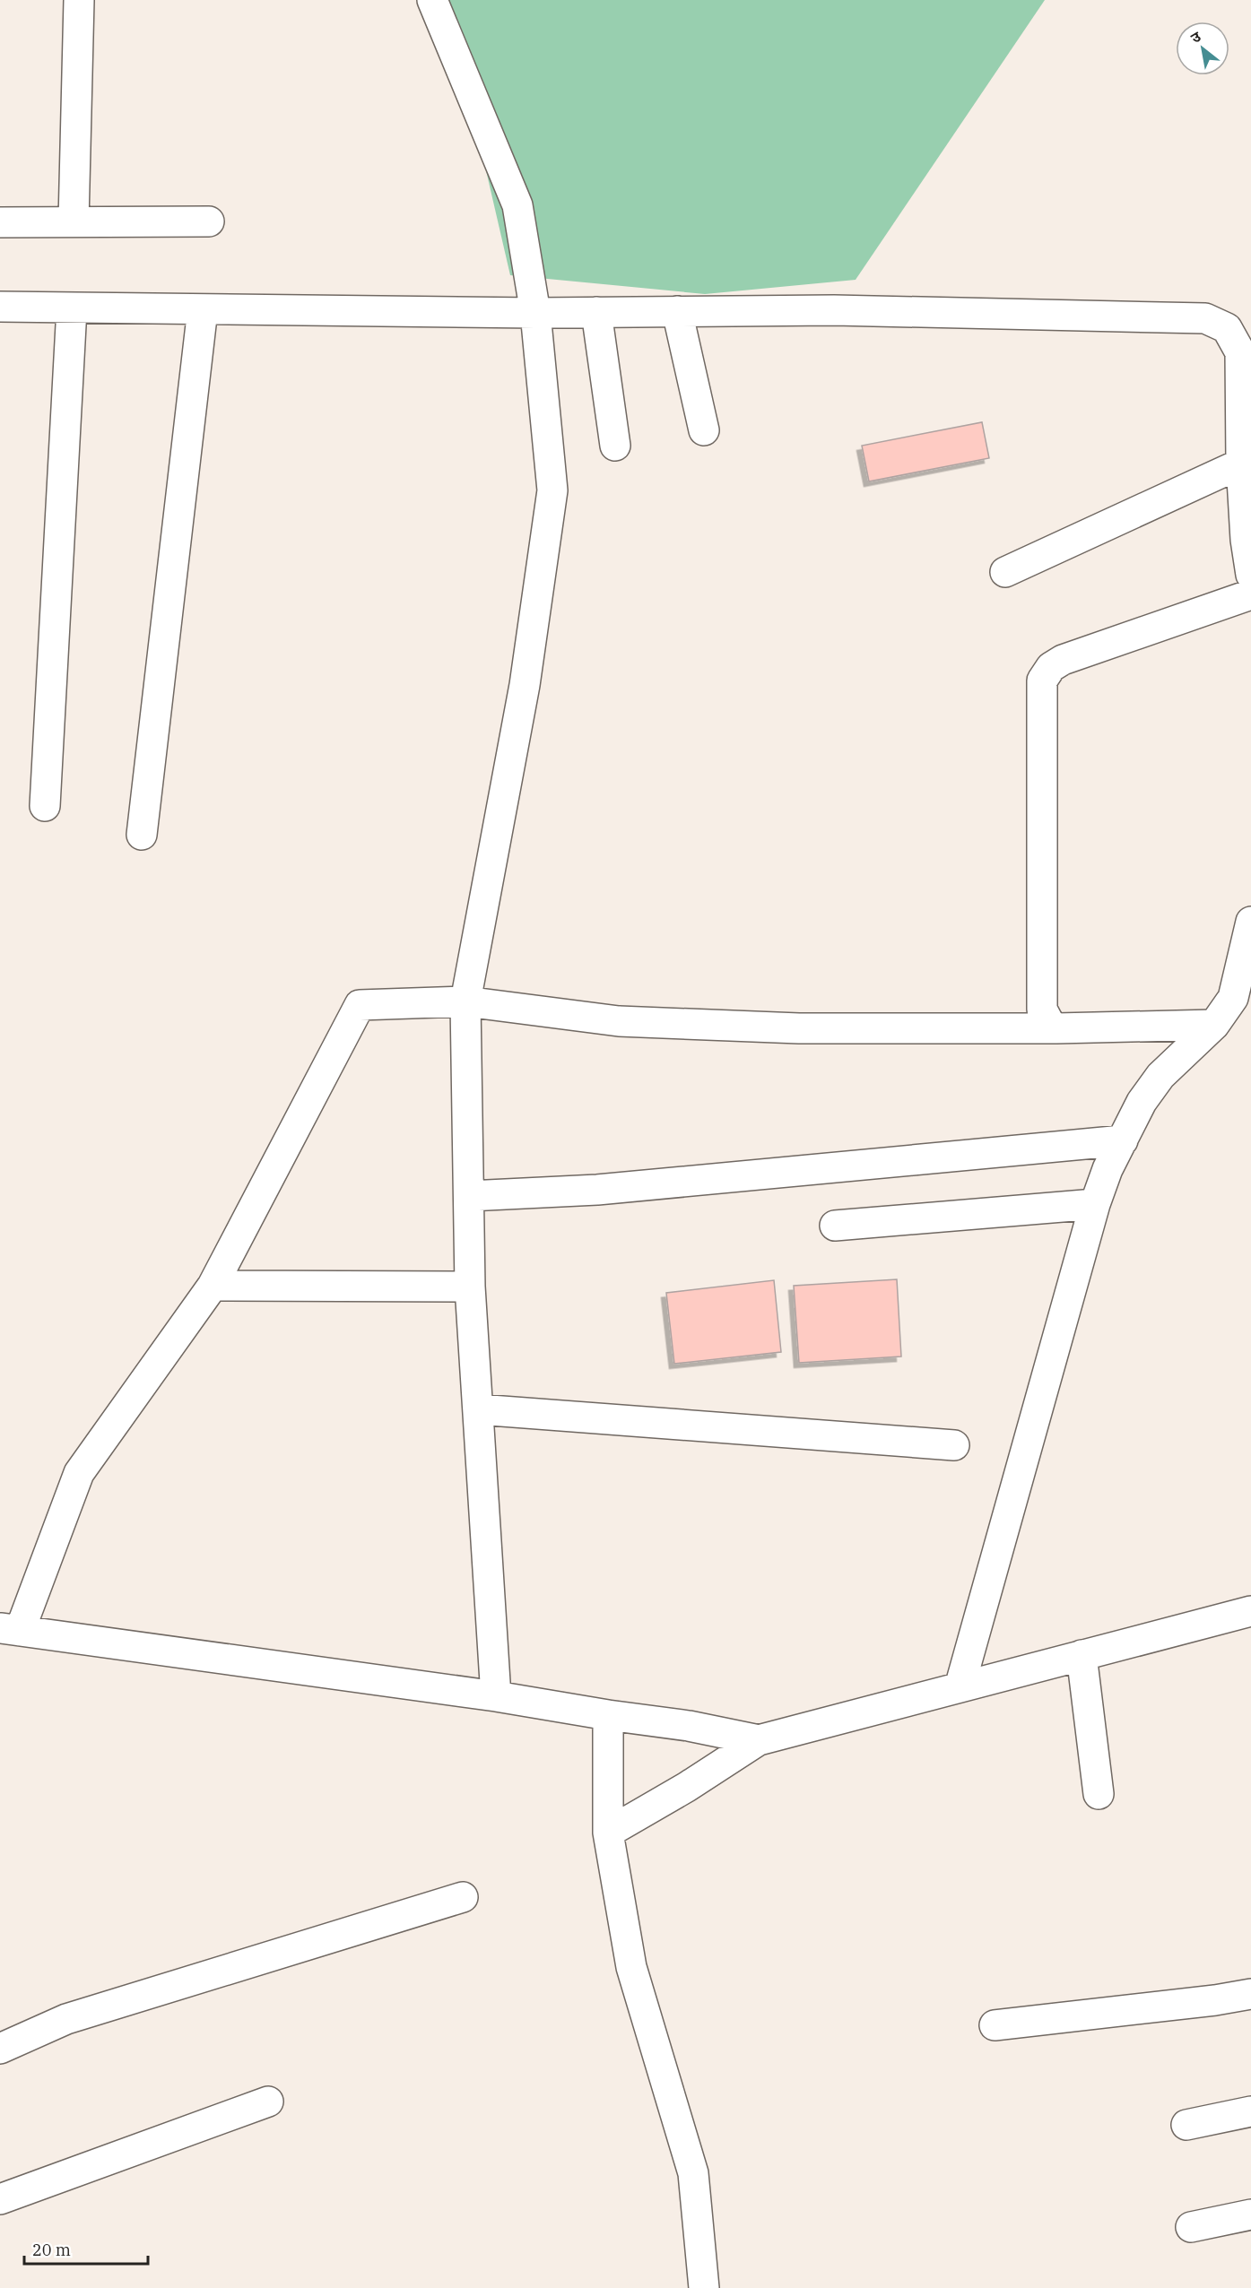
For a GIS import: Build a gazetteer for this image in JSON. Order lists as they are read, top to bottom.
{
  "scale_bar": "20 m",
  "north": "top left"
}
